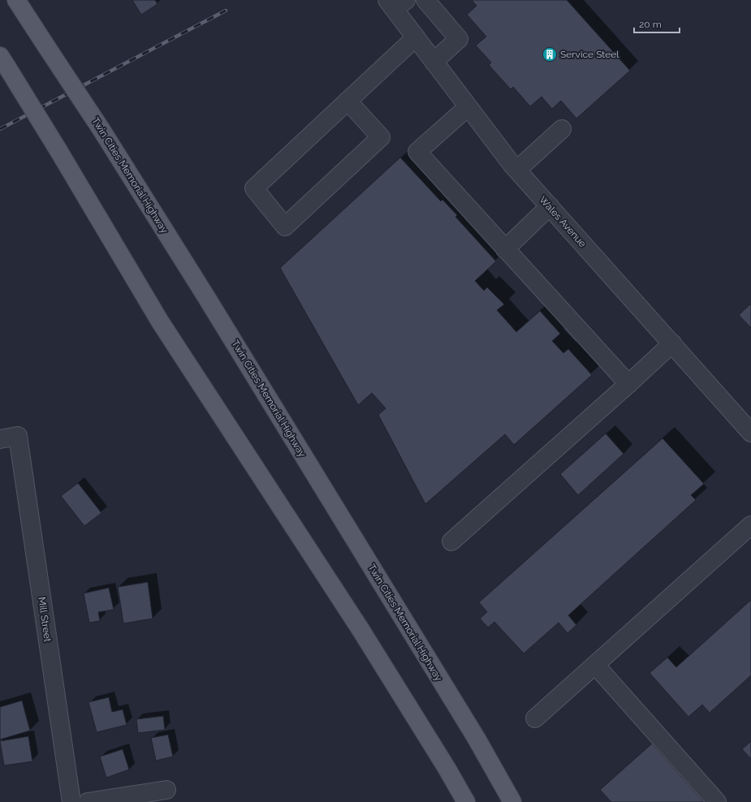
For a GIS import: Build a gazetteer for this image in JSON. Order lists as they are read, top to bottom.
{
  "streets": {
    "main road": ["Twin Cities Memorial Highway"],
    "street": ["Wales Avenue", "Mill Street"]
  },
  "places": {
    "building": ["Service Steel"]
  },
  "scale_bar": "20 m"
}
